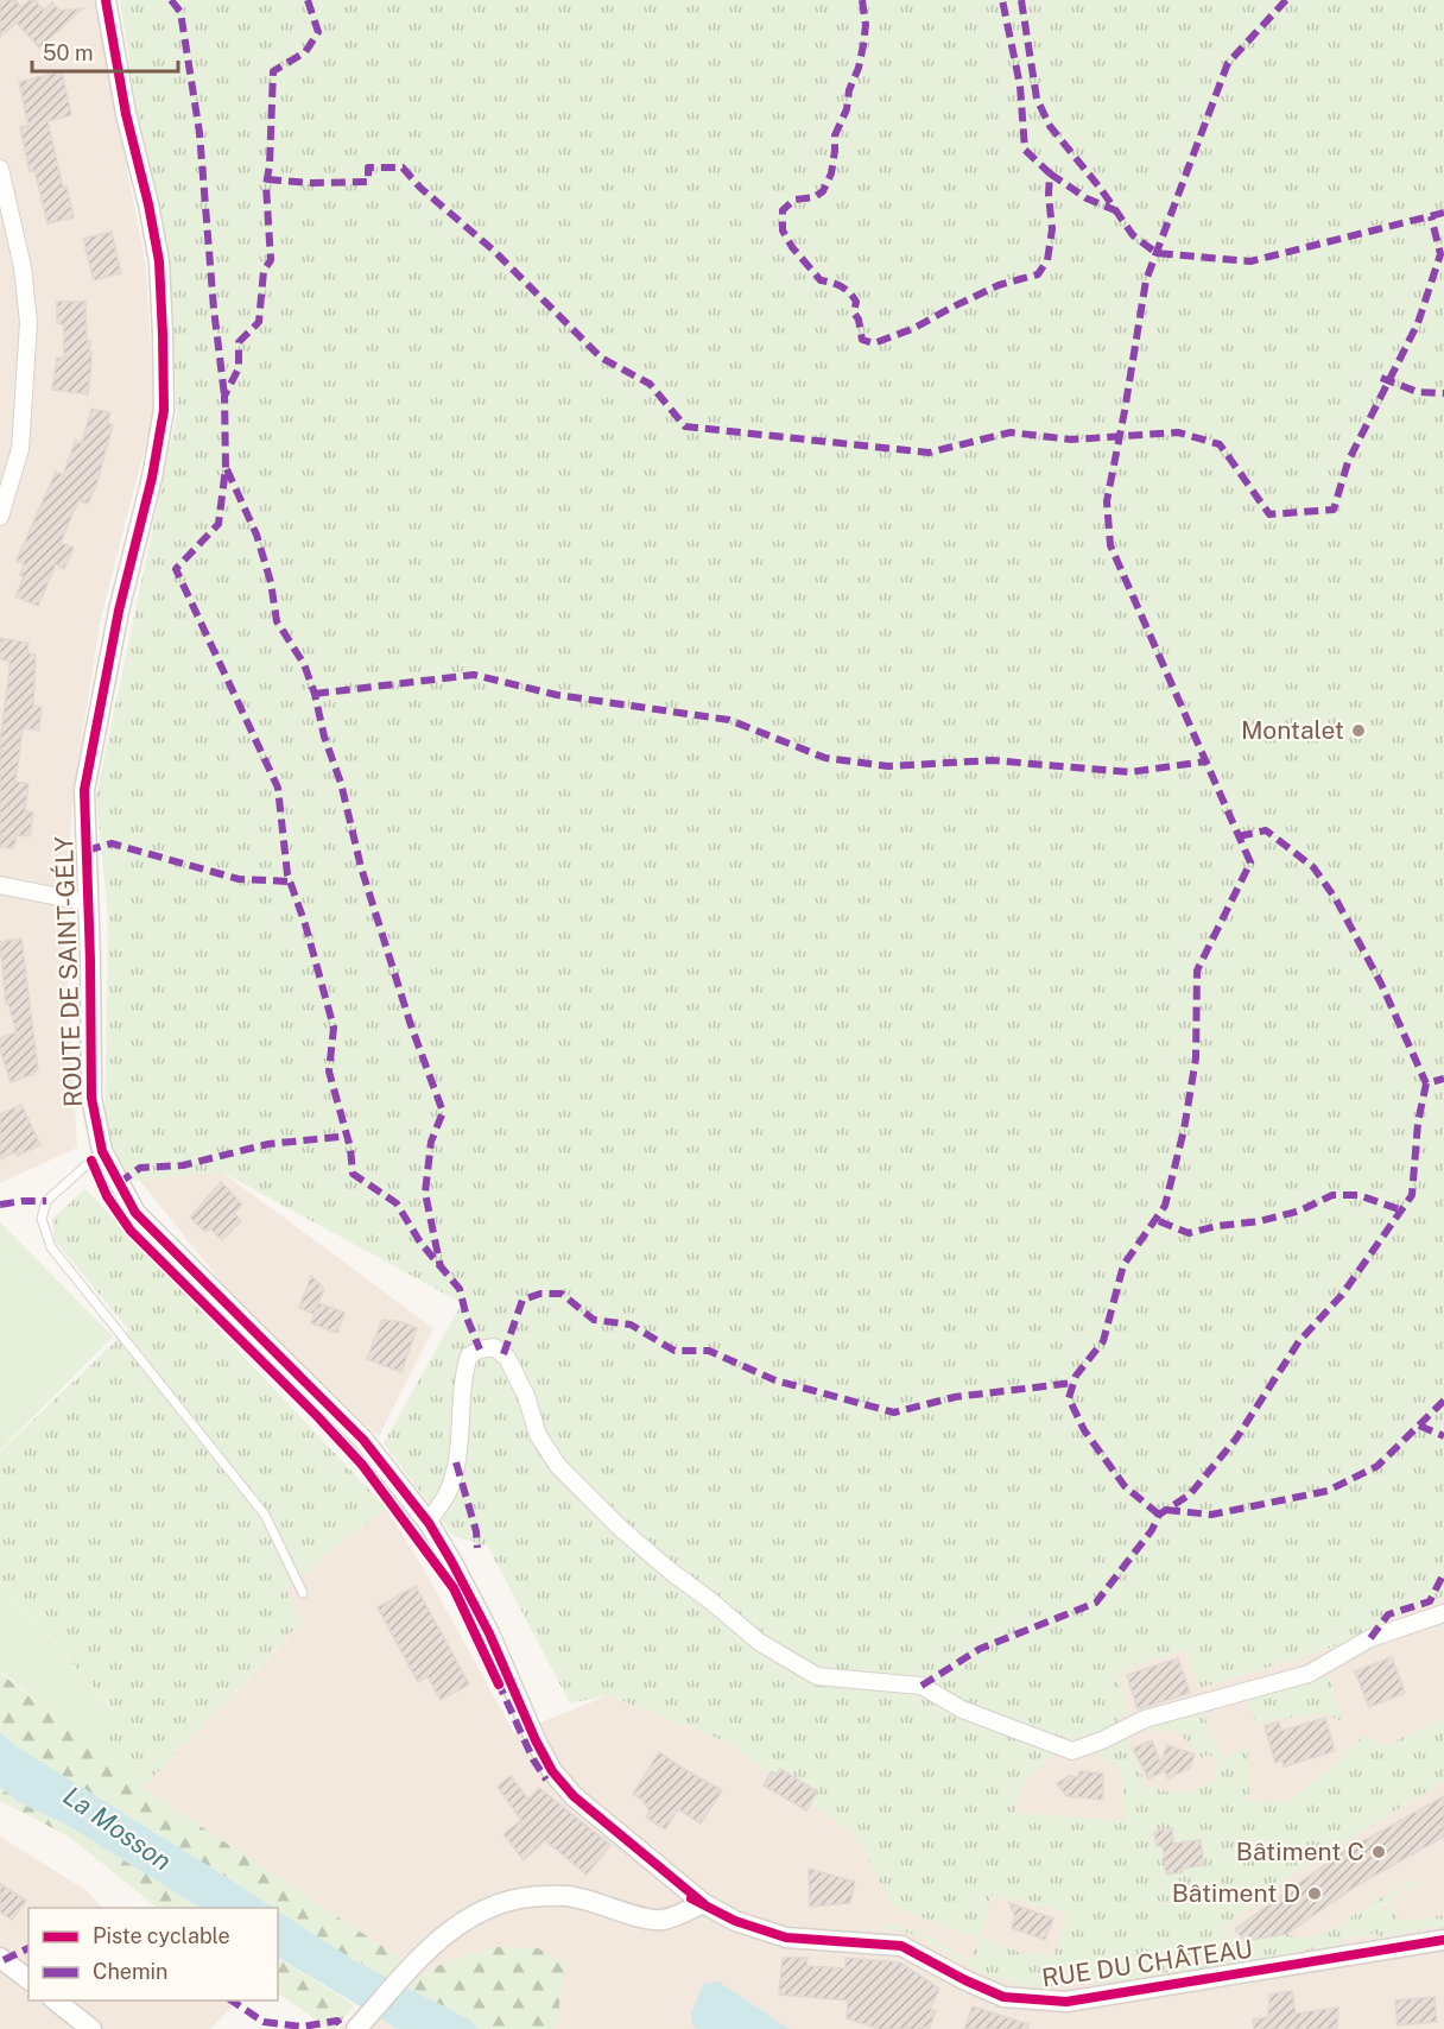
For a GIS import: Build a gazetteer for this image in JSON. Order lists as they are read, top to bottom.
{
  "streets": {
    "street": ["ROUTE DE SAINT-GÉLY", "RUE DU CHÂTEAU"]
  },
  "crossings": [
    ["ROUTE DE SAINT-GÉLY", "RUE DU CHÂTEAU"]
  ],
  "water": ["La Mosson"],
  "places": ["Montalet", "Bâtiment C", "Bâtiment D"],
  "legend": ["Piste cyclable", "Chemin"],
  "scale_bar": "50 m"
}
